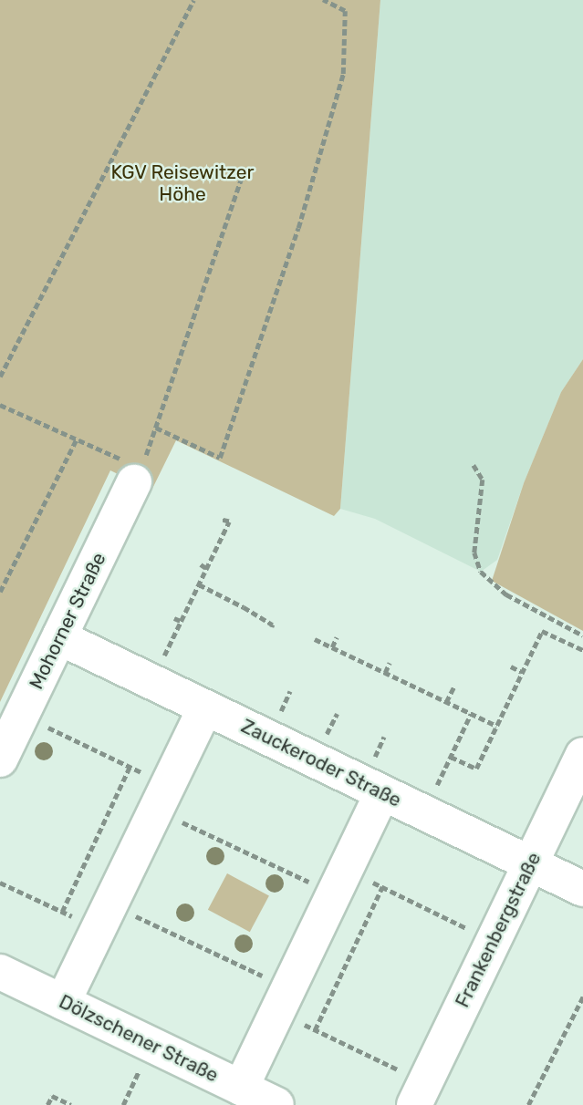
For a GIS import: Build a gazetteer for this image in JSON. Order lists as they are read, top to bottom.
{
  "streets": {
    "street": [
      "Mohorner Straße",
      "Zauckeroder Straße",
      "Frankenbergstraße",
      "Dölzschener Straße"
    ]
  },
  "crossings": [
    ["Mohorner Straße", "Zauckeroder Straße"],
    ["Zauckeroder Straße", "Frankenbergstraße"]
  ],
  "parks": ["KGV Reisewitzer Höhe"]
}
